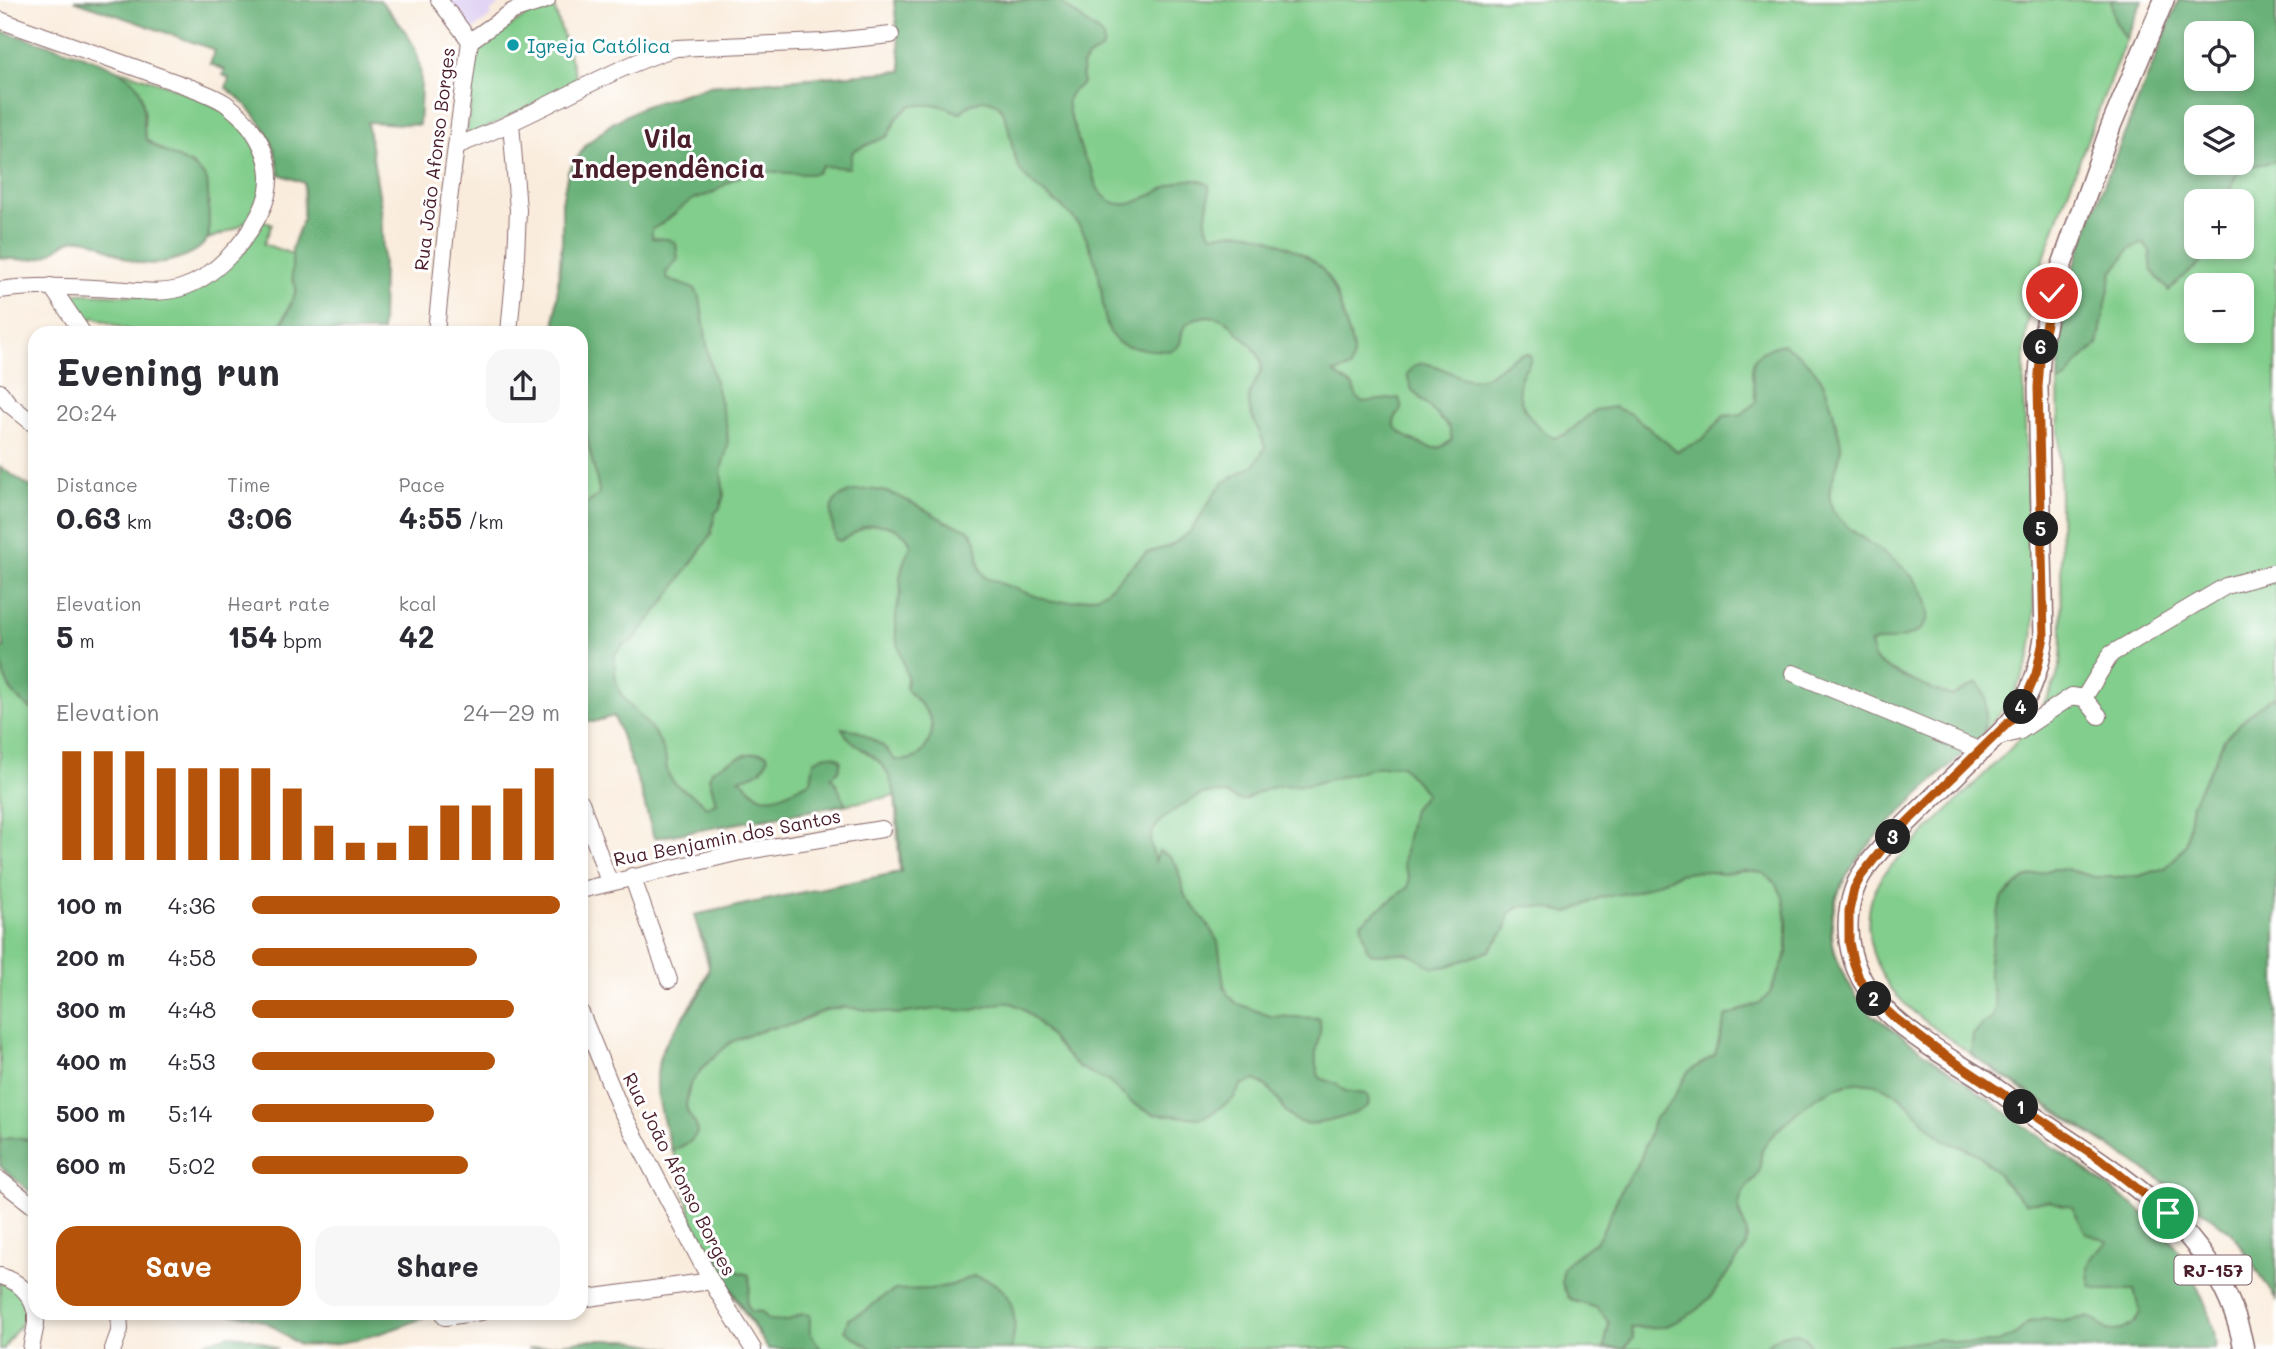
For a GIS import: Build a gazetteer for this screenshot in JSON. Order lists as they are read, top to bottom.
{
  "streets": {
    "main road": ["RJ-157"],
    "street": ["Rua João Afonso Borges", "Rua Benjamin dos Santos"]
  },
  "districts": ["Vila Independência"],
  "places": ["Igreja Católica"],
  "page": {
    "map_buttons": ["+", "−"],
    "heading": ["Evening run", "20:24"],
    "pins": [
      "6",
      "5",
      "4",
      "3",
      "2",
      "1"
    ],
    "stats": [
      ["Distance", "0.63 km"],
      ["Time", "3:06"],
      ["Pace", "4:55 /km"],
      ["Elevation", "5 m"],
      ["Heart rate", "154 bpm"],
      ["kcal", "42"]
    ],
    "chart": ["Elevation", "24–29 m"],
    "list": [
      {
        "name": "100 m",
        "note": "4:36"
      },
      {
        "name": "200 m",
        "note": "4:58"
      },
      {
        "name": "300 m",
        "note": "4:48"
      },
      {
        "name": "400 m",
        "note": "4:53"
      },
      {
        "name": "500 m",
        "note": "5:14"
      },
      {
        "name": "600 m",
        "note": "5:02"
      }
    ],
    "buttons": ["Save", "Share"]
  }
}
